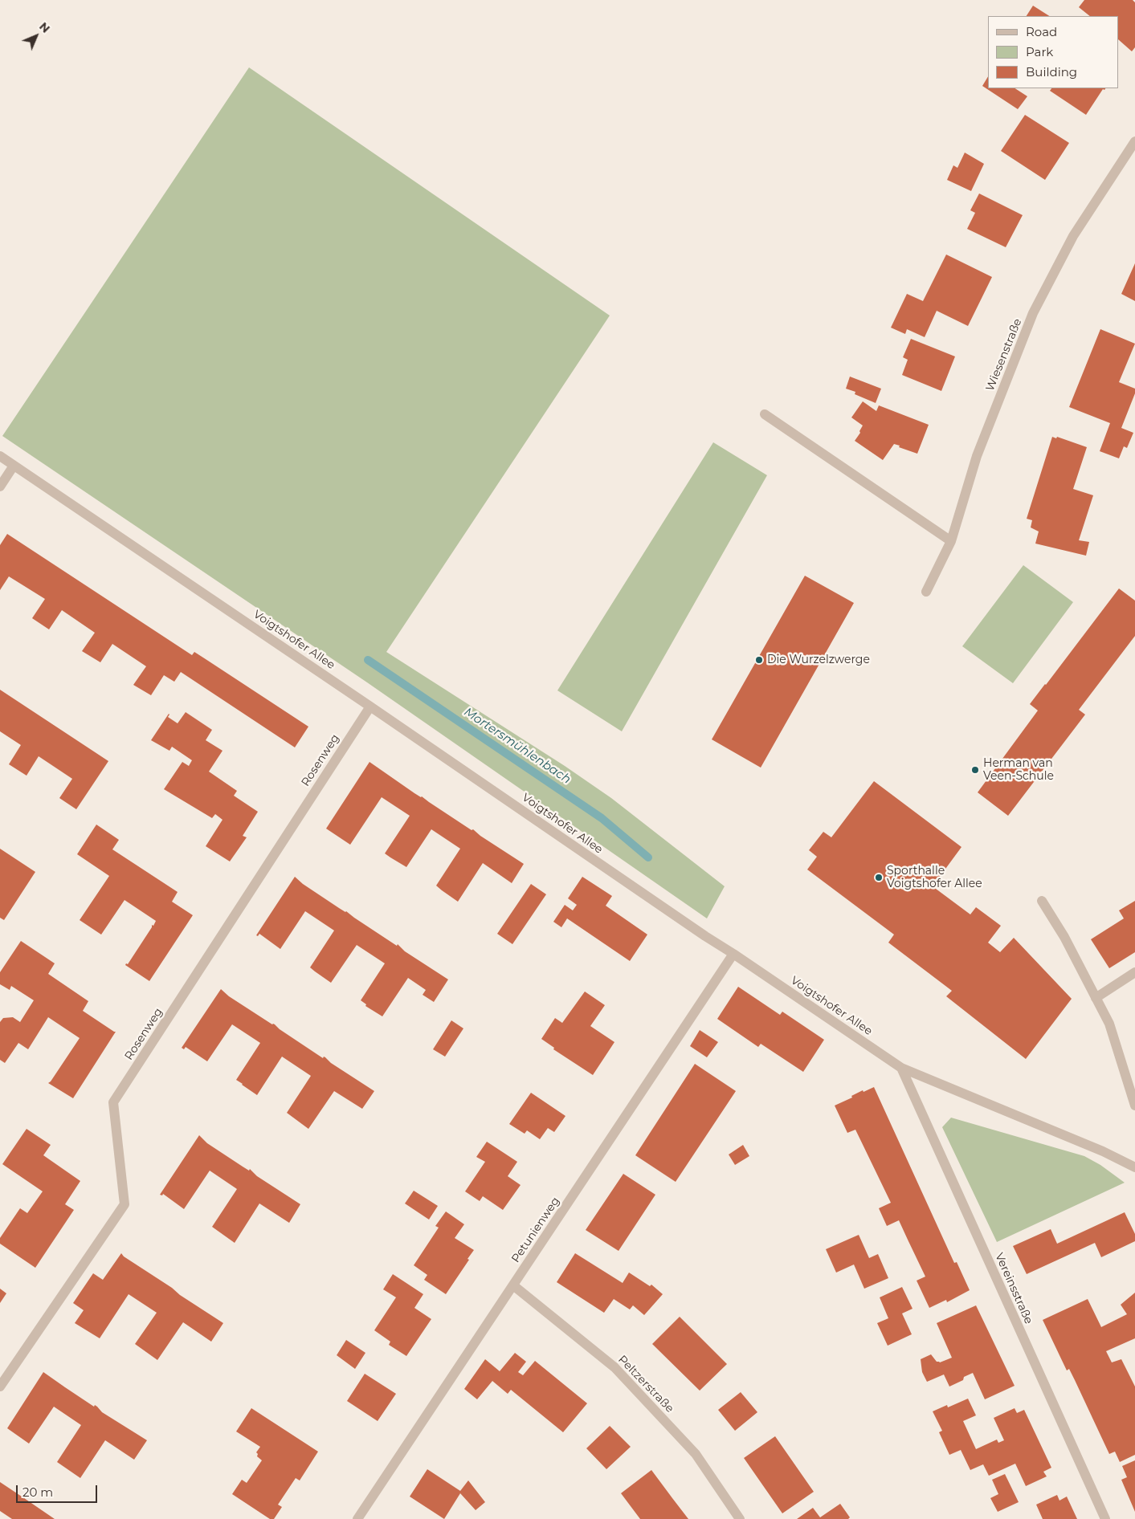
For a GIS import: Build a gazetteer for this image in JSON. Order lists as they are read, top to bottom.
{
  "streets": {
    "street": [
      "Wiesenstraße",
      "Voigtshofer Allee",
      "Rosenweg",
      "Petunienweg",
      "Vereinsstraße",
      "Peltzerstraße"
    ]
  },
  "crossings": [
    ["Voigtshofer Allee", "Rosenweg"],
    ["Voigtshofer Allee", "Petunienweg"],
    ["Voigtshofer Allee", "Vereinsstraße"],
    ["Petunienweg", "Peltzerstraße"]
  ],
  "water": ["Mortersmühlenbach"],
  "places": ["Die Wurzelzwerge", "Herman van Veen-Schule", "Sporthalle Voigtshofer Allee"],
  "legend": ["Road", "Park", "Building"],
  "scale_bar": "20 m",
  "north": "top right"
}
